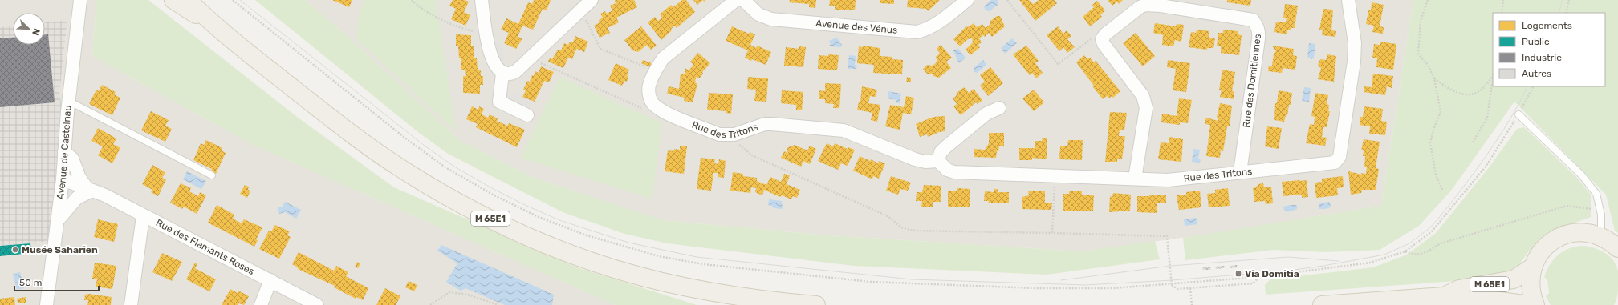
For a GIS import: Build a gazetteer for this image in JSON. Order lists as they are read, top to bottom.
{
  "streets": {
    "main road": ["M 65E1"],
    "street": [
      "Avenue des Vénus",
      "Rue des Domitiennes",
      "Rue des Tritons",
      "Avenue de Castelnau",
      "Rue des Flamants Roses"
    ]
  },
  "crossings": [
    ["Rue des Domitiennes", "Rue des Tritons"],
    ["Avenue de Castelnau", "Rue des Flamants Roses"]
  ],
  "places": {
    "other": ["Musée Saharien"],
    "transit": ["Via Domitia"]
  },
  "legend": [
    "Logements",
    "Public",
    "Industrie",
    "Autres"
  ],
  "scale_bar": "50 m",
  "north": "bottom right"
}
